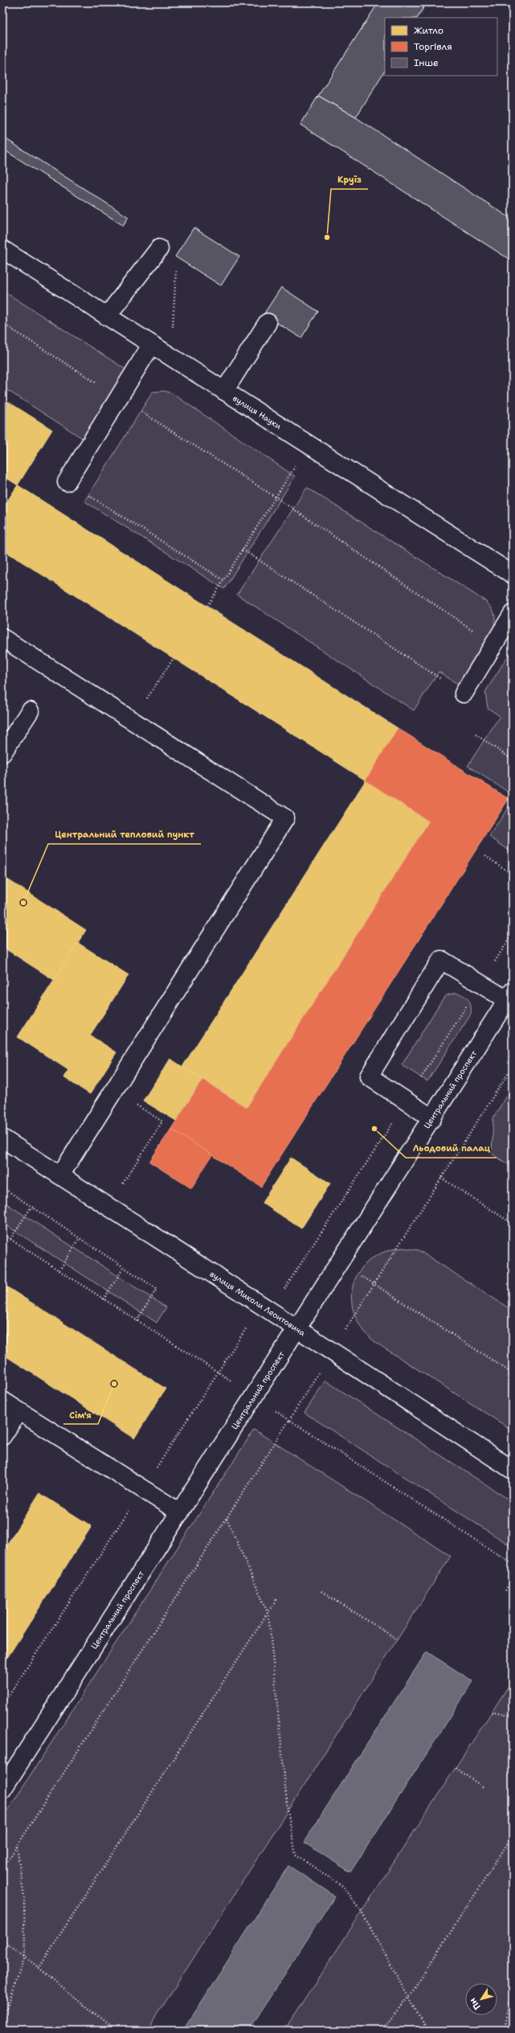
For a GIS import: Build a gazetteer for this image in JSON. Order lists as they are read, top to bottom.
{
  "streets": {
    "street": ["вулиця Науки", "Центральний проспект", "вулиця Миколи Леонтовича"]
  },
  "crossings": [
    ["Центральний проспект", "вулиця Миколи Леонтовича"]
  ],
  "places": [
    "Круїз",
    "Центральний тепловий пункт",
    "Льодовий палац",
    "Сім'я"
  ],
  "legend": ["Житло", "Торгівля", "Інше"],
  "north": "bottom left"
}
